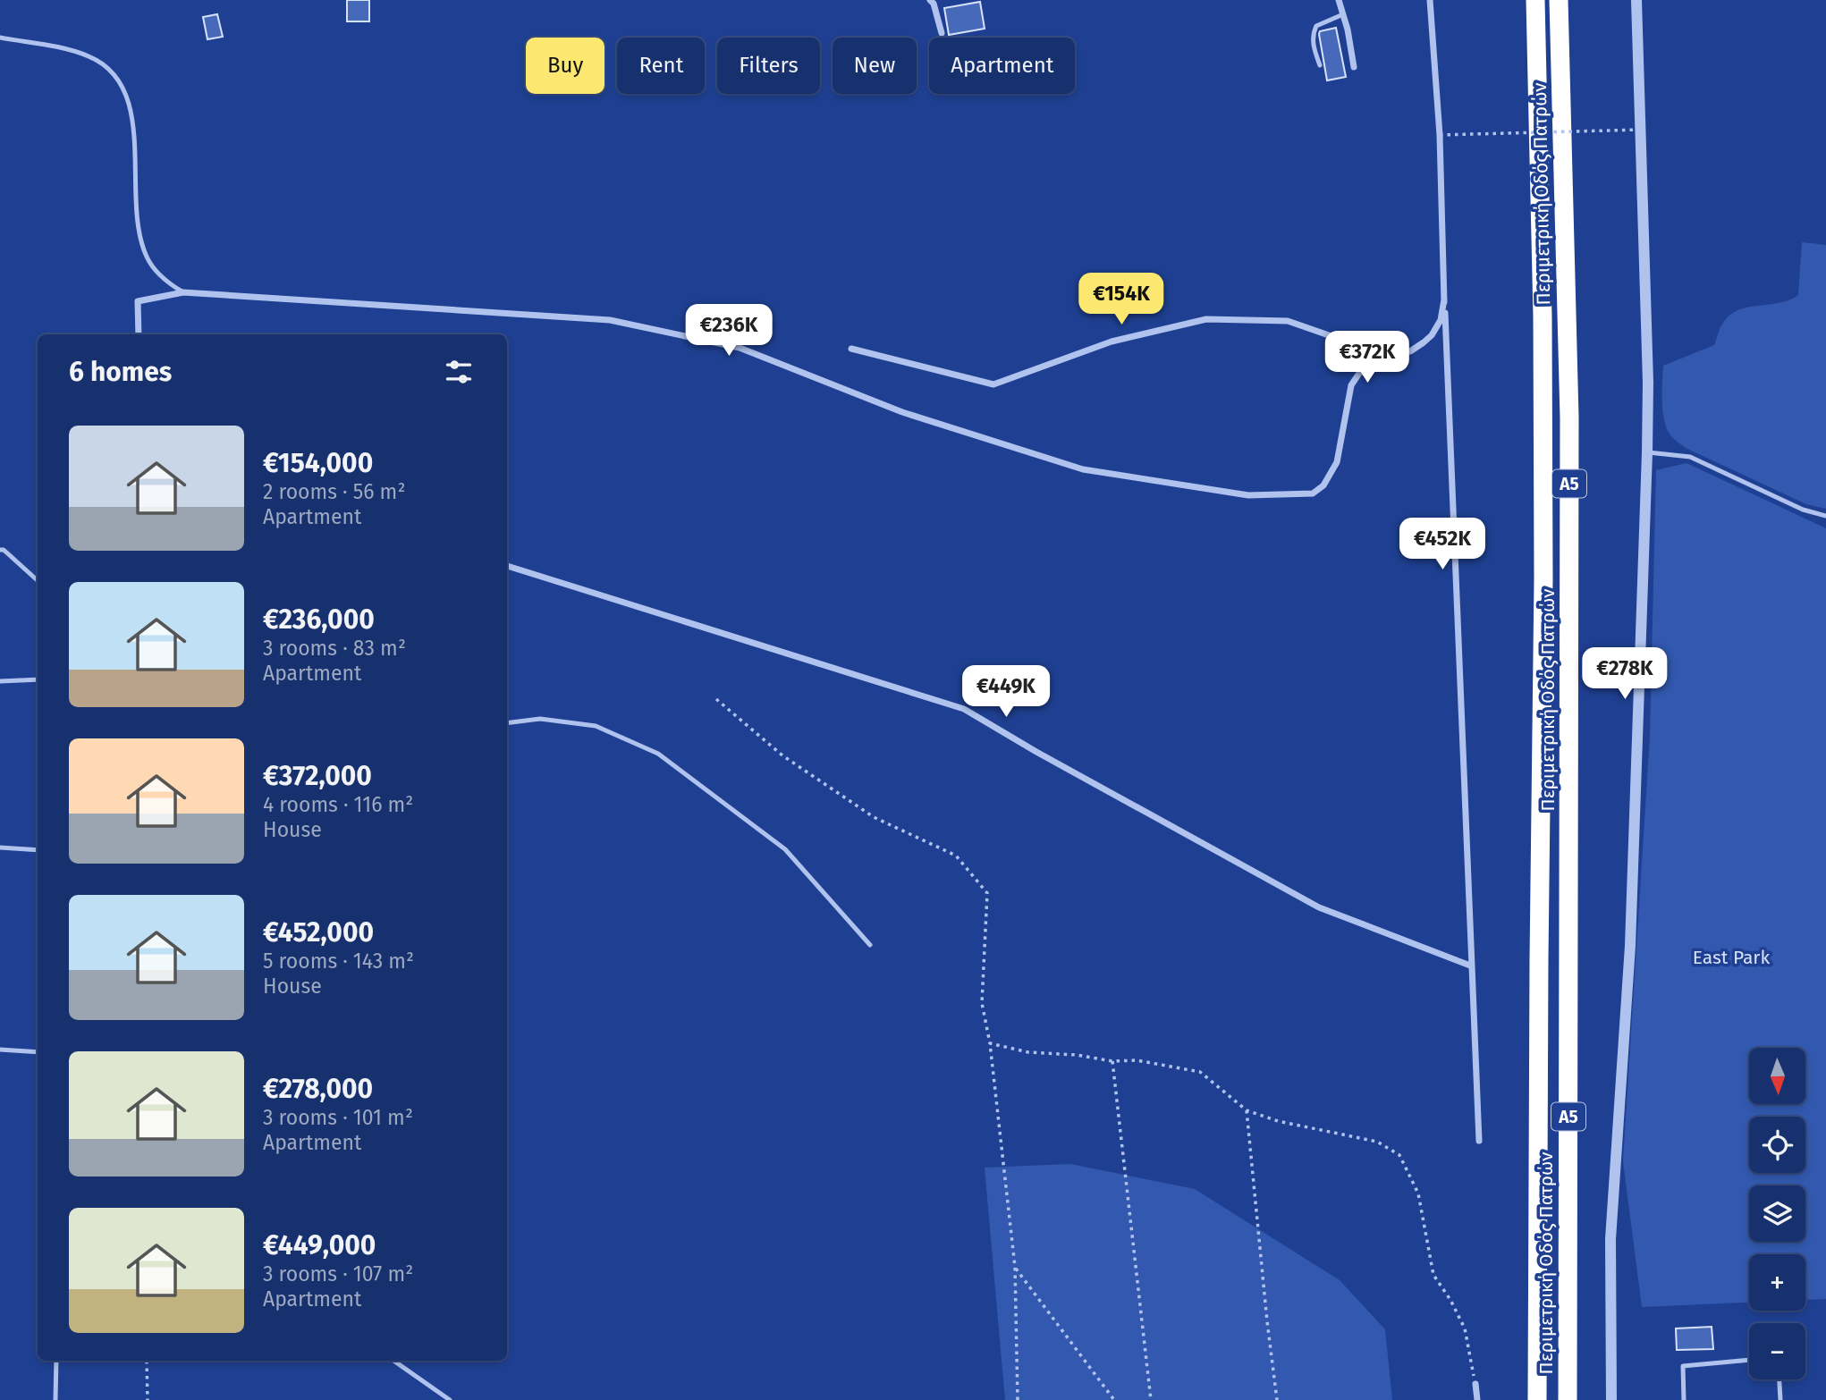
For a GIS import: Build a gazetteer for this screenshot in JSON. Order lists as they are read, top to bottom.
{
  "streets": {
    "highway": ["Περιμετρική Οδός Πατρών", "Α5"]
  },
  "parks": ["East Park"],
  "north": "bottom",
  "page": {
    "chip": [
      "Buy",
      "Rent",
      "Filters",
      "New",
      "Apartment"
    ],
    "price": [
      "€154K",
      "€236K",
      "€372K",
      "€452K",
      "€278K",
      "€449K"
    ],
    "heading": "6 homes",
    "list": [
      {
        "name": "€154,000",
        "note": "2 rooms · 56 m² · Apartment"
      },
      {
        "name": "€236,000",
        "note": "3 rooms · 83 m² · Apartment"
      },
      {
        "name": "€372,000",
        "note": "4 rooms · 116 m² · House"
      },
      {
        "name": "€452,000",
        "note": "5 rooms · 143 m² · House"
      },
      {
        "name": "€278,000",
        "note": "3 rooms · 101 m² · Apartment"
      },
      {
        "name": "€449,000",
        "note": "3 rooms · 107 m² · Apartment"
      }
    ],
    "map_buttons": ["+", "−"]
  }
}
